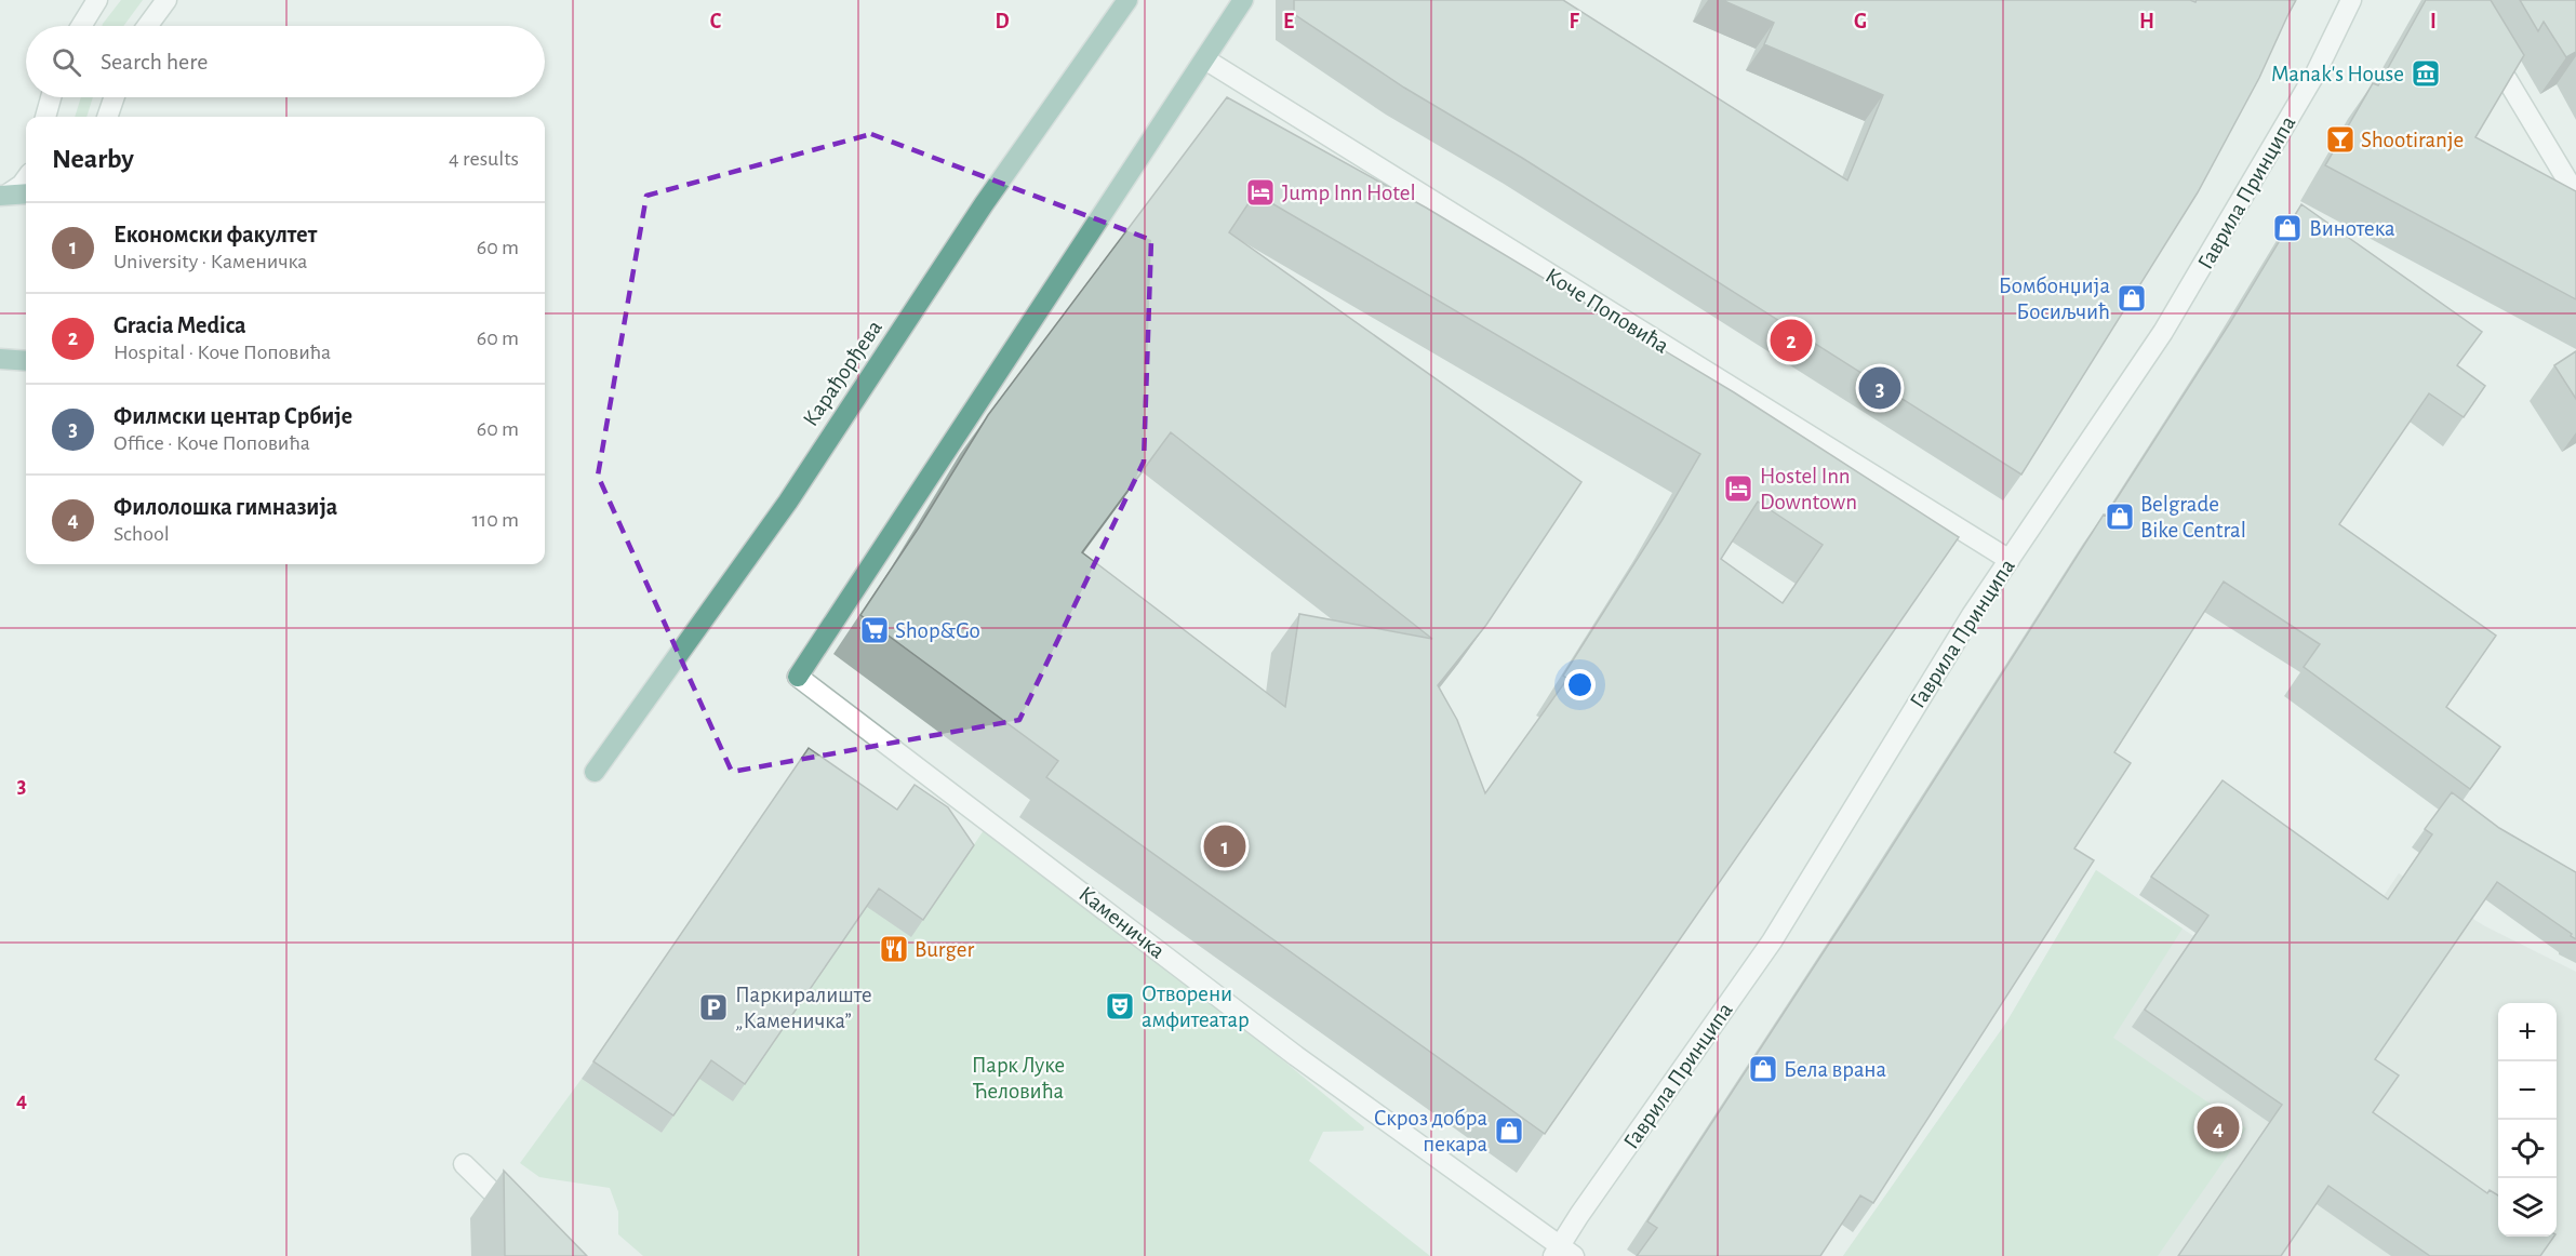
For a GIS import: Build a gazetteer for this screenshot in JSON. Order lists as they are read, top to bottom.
{
  "streets": {
    "main road": ["Карађорђева"],
    "street": ["Гаврила Принципа", "Коче Поповића", "Каменичка"]
  },
  "crossings": [
    ["Гаврила Принципа", "Коче Поповића"],
    ["Гаврила Принципа", "Каменичка"]
  ],
  "parks": ["Парк Луке Ћеловића"],
  "places": {
    "museum": ["Manak's House"],
    "bar": ["Shootiranje"],
    "hotel": ["Jump Inn Hotel", "Hostel Inn Downtown"],
    "shop": [
      "Винотека",
      "Бомбонџија Босиљчић",
      "Belgrade Bike Central",
      "Бела врана",
      "Скроз добра пекара"
    ],
    "supermarket": ["Shop&Go"],
    "restaurant": ["Burger"],
    "theatre": ["Отворени амфитеатар"],
    "parking": ["Паркиралиште „Каменичка”"]
  },
  "page": {
    "search": "Search here",
    "heading": ["Nearby", "4 results"],
    "list": [
      {
        "mark": "1",
        "name": "Економски факултет",
        "note": "University · Каменичка",
        "value": "60 m"
      },
      {
        "mark": "2",
        "name": "Gracia Medica",
        "note": "Hospital · Коче Поповића",
        "value": "60 m"
      },
      {
        "mark": "3",
        "name": "Филмски центар Србије",
        "note": "Office · Коче Поповића",
        "value": "60 m"
      },
      {
        "mark": "4",
        "name": "Филолошка гимназија",
        "note": "School",
        "value": "110 m"
      }
    ],
    "pins": [
      "2",
      "3",
      "1",
      "4"
    ],
    "map_buttons": ["+", "−"]
  },
  "grid": {
    "columns": [
      "C",
      "D",
      "E",
      "F",
      "G",
      "H",
      "I"
    ],
    "rows": ["3", "4"]
  }
}
